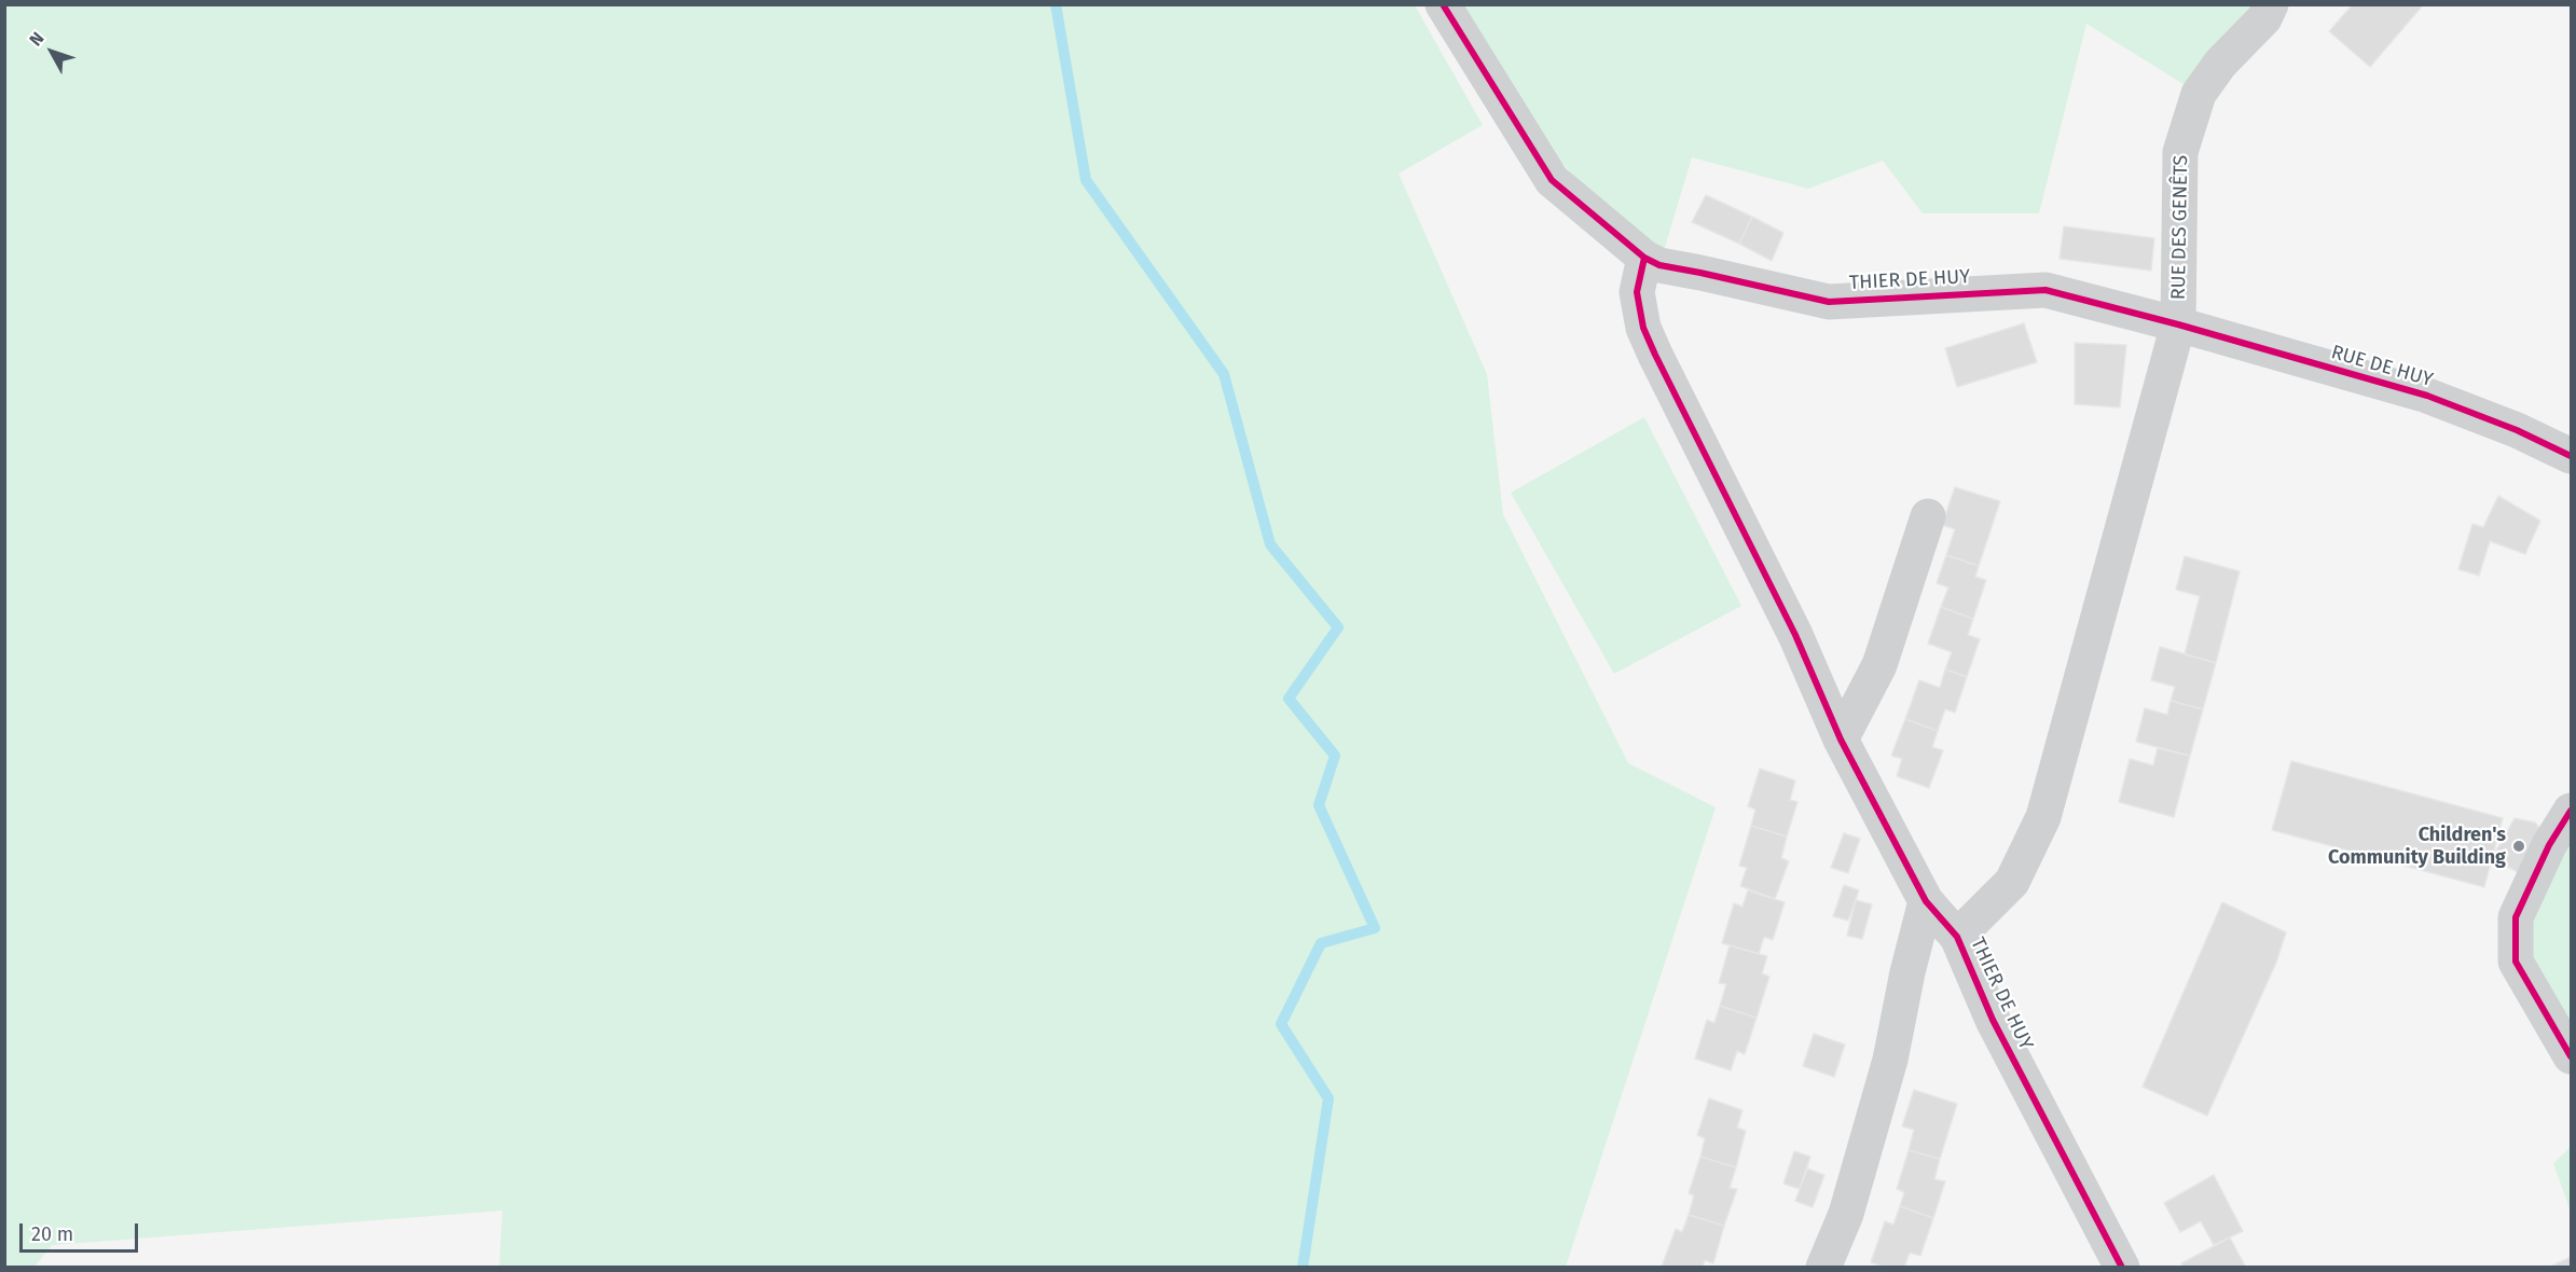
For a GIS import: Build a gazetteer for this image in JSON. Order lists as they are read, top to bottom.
{
  "streets": {
    "street": ["RUE DES GENÊTS", "THIER DE HUY", "RUE DE HUY"]
  },
  "crossings": [
    ["RUE DES GENÊTS", "THIER DE HUY"],
    ["RUE DES GENÊTS", "RUE DE HUY"],
    ["THIER DE HUY", "RUE DE HUY"]
  ],
  "places": ["Children's Community Building"],
  "scale_bar": "20 m",
  "north": "top left"
}
